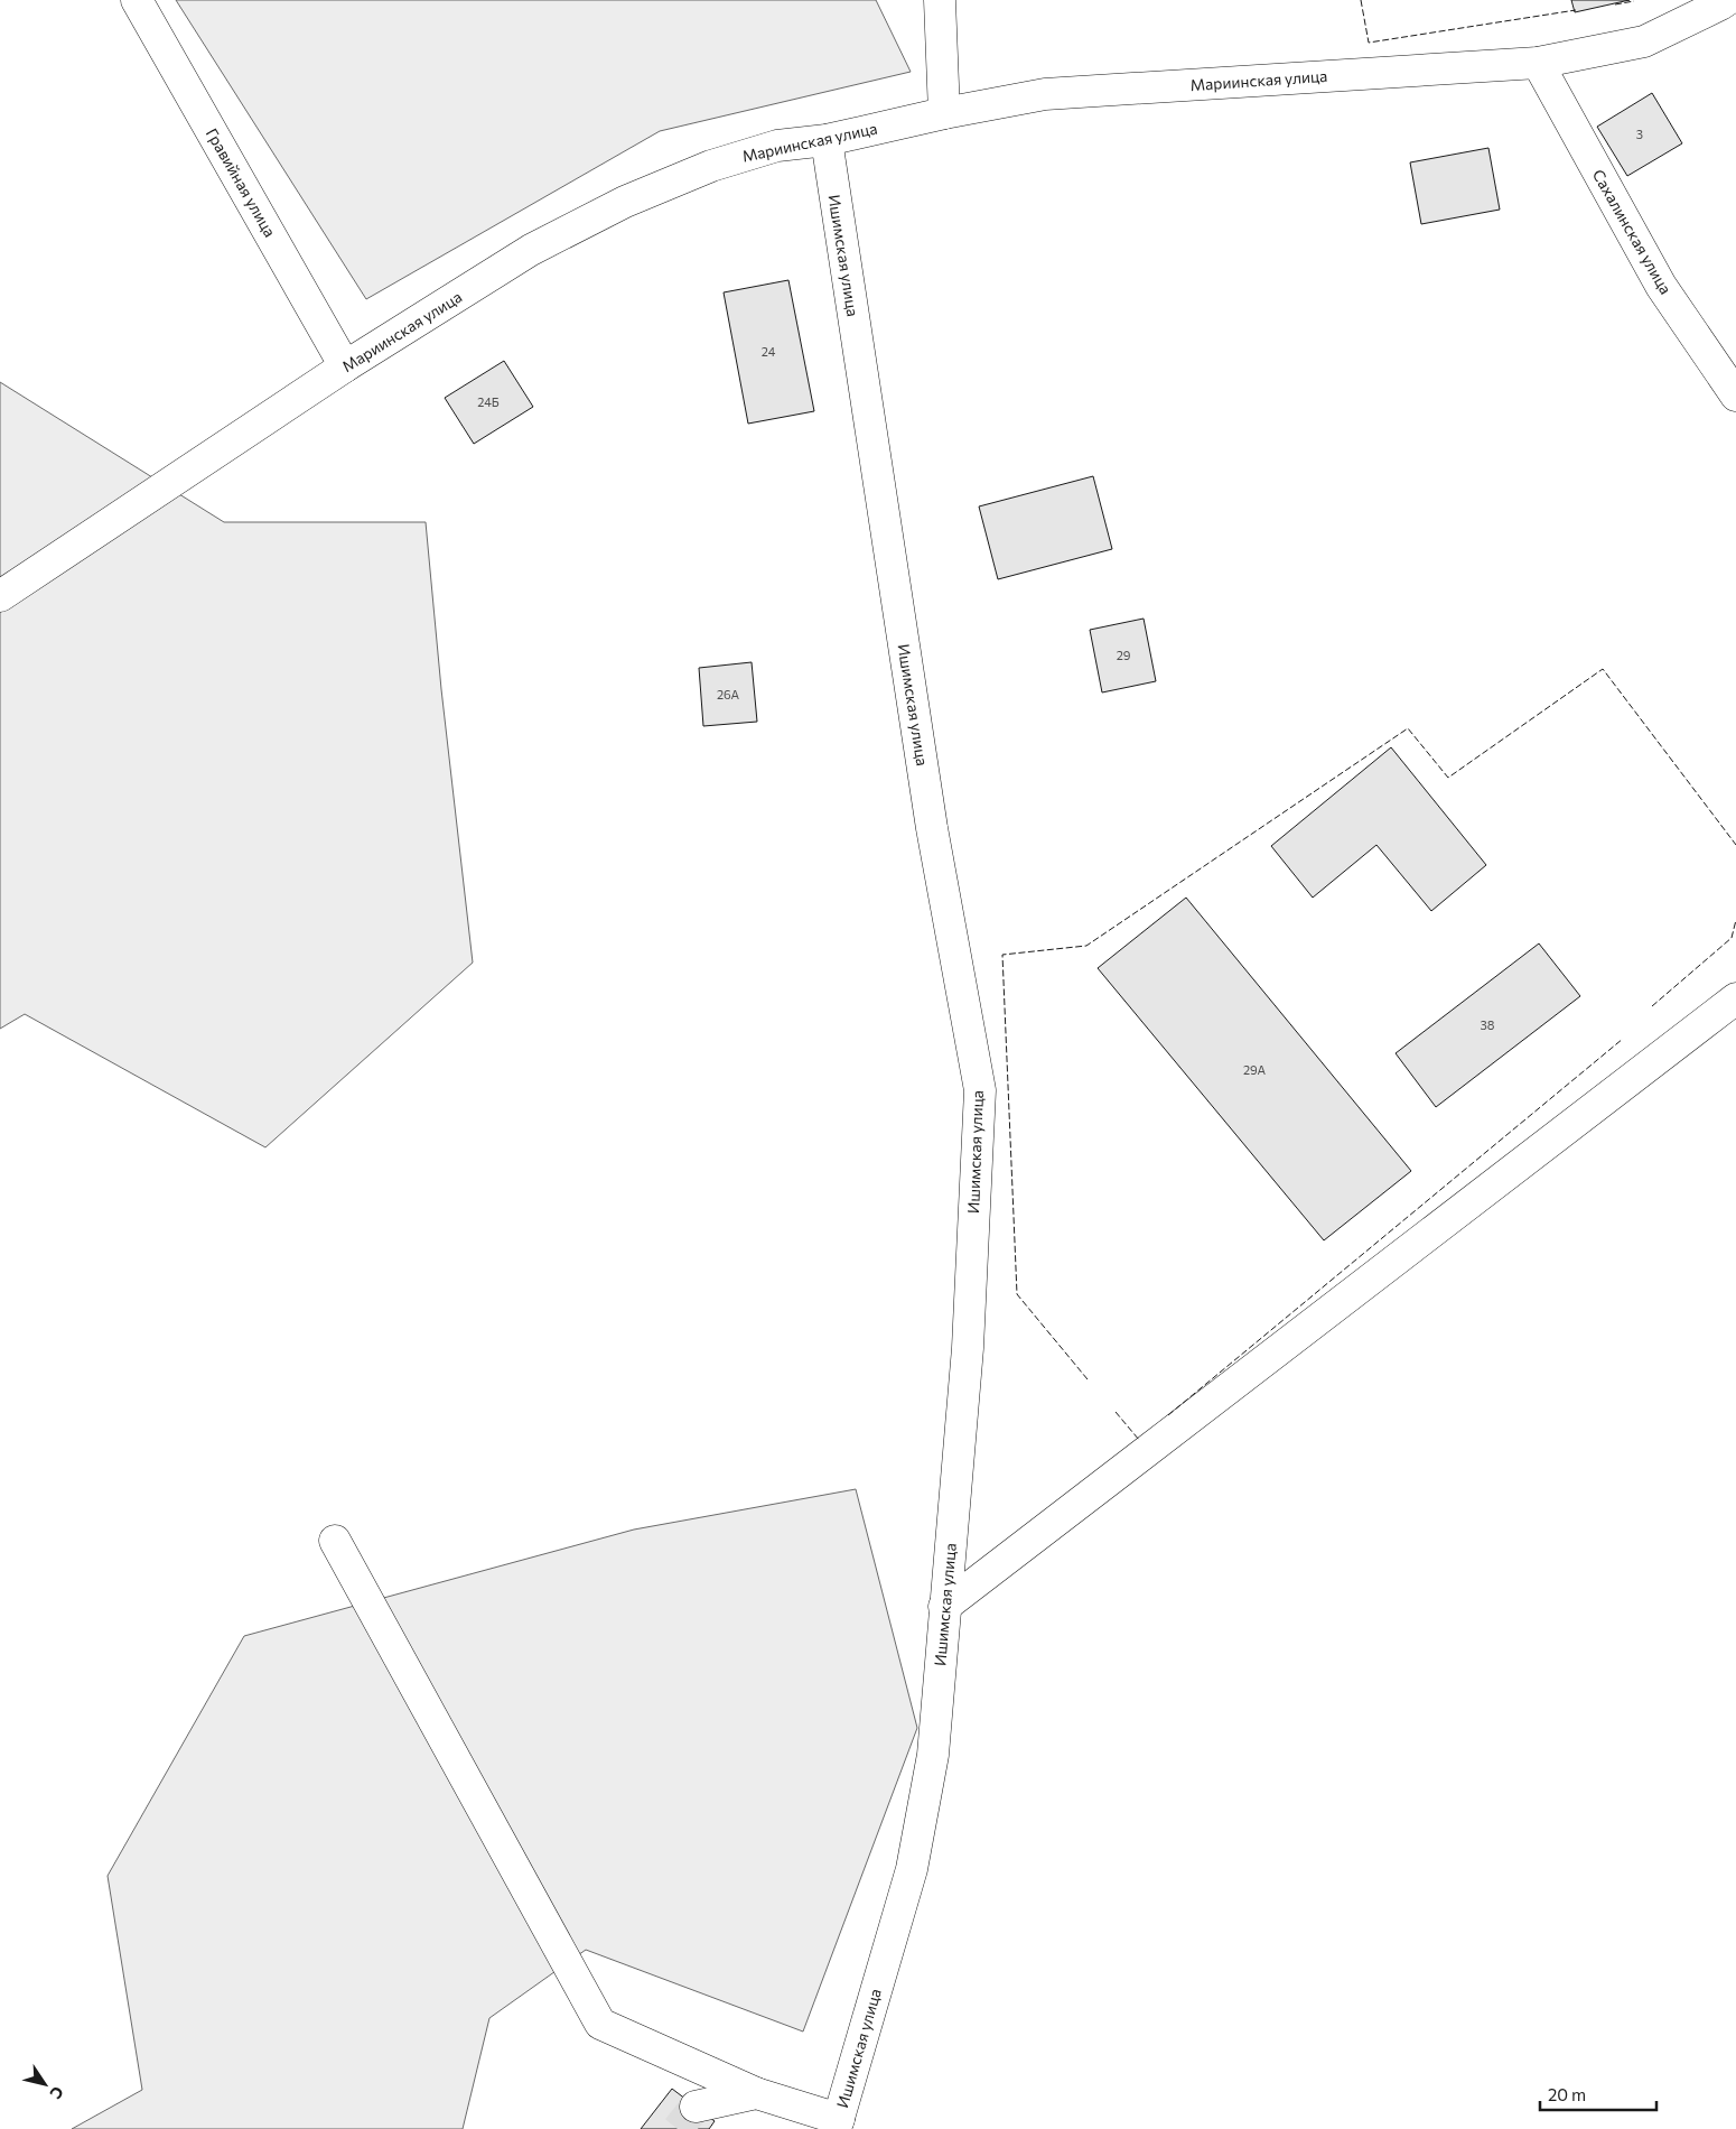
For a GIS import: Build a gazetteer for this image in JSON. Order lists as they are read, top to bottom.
{
  "streets": {
    "street": [
      "Мариинская улица",
      "Гравийная улица",
      "Сахалинская улица",
      "Ишимская улица"
    ]
  },
  "crossings": [
    ["Мариинская улица", "Гравийная улица"],
    ["Мариинская улица", "Сахалинская улица"],
    ["Мариинская улица", "Ишимская улица"]
  ],
  "house_numbers": [
    "3",
    "24",
    "24Б",
    "29",
    "26А",
    "38",
    "29А"
  ],
  "scale_bar": "20 m",
  "north": "bottom right"
}
